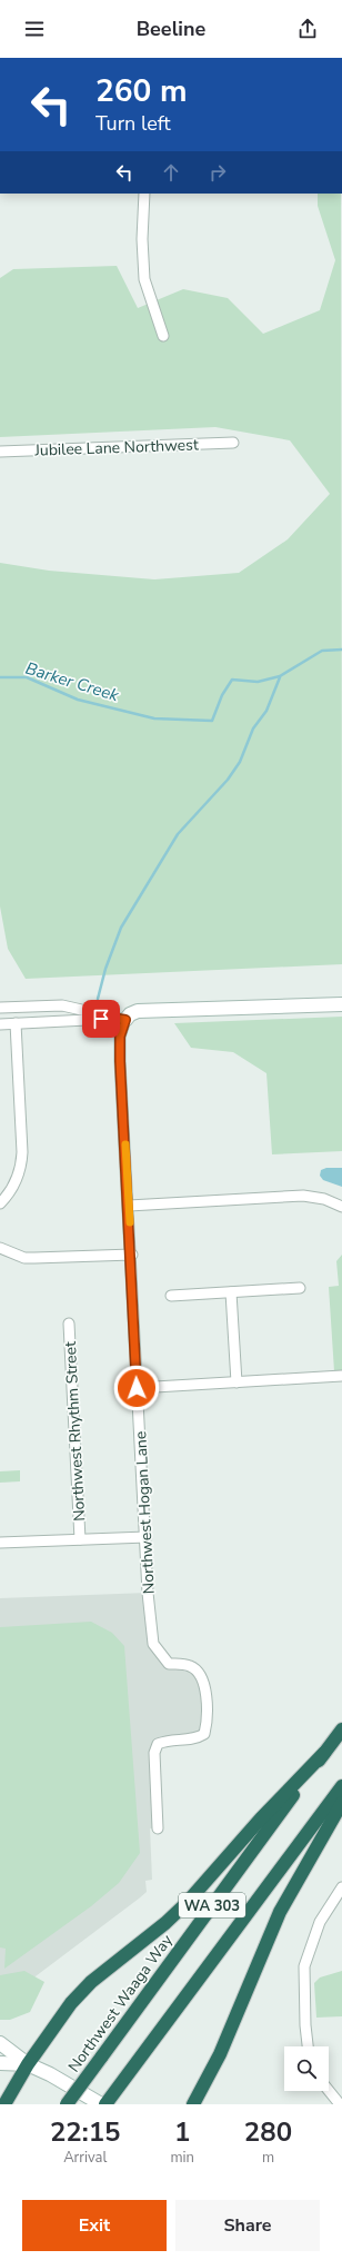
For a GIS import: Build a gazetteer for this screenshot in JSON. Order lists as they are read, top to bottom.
{
  "streets": {
    "highway": ["WA 303", "Northwest Waaga Way"],
    "street": ["Jubilee Lane Northwest", "Northwest Rhythm Street", "Northwest Hogan Lane"]
  },
  "water": ["Barker Creek"],
  "page": {
    "header": "Beeline",
    "turn": ["260 m", "Turn left"],
    "eta": [
      "22:15",
      "Arrival",
      "1",
      "min",
      "280",
      "m"
    ],
    "buttons": ["Exit", "Share"]
  }
}
